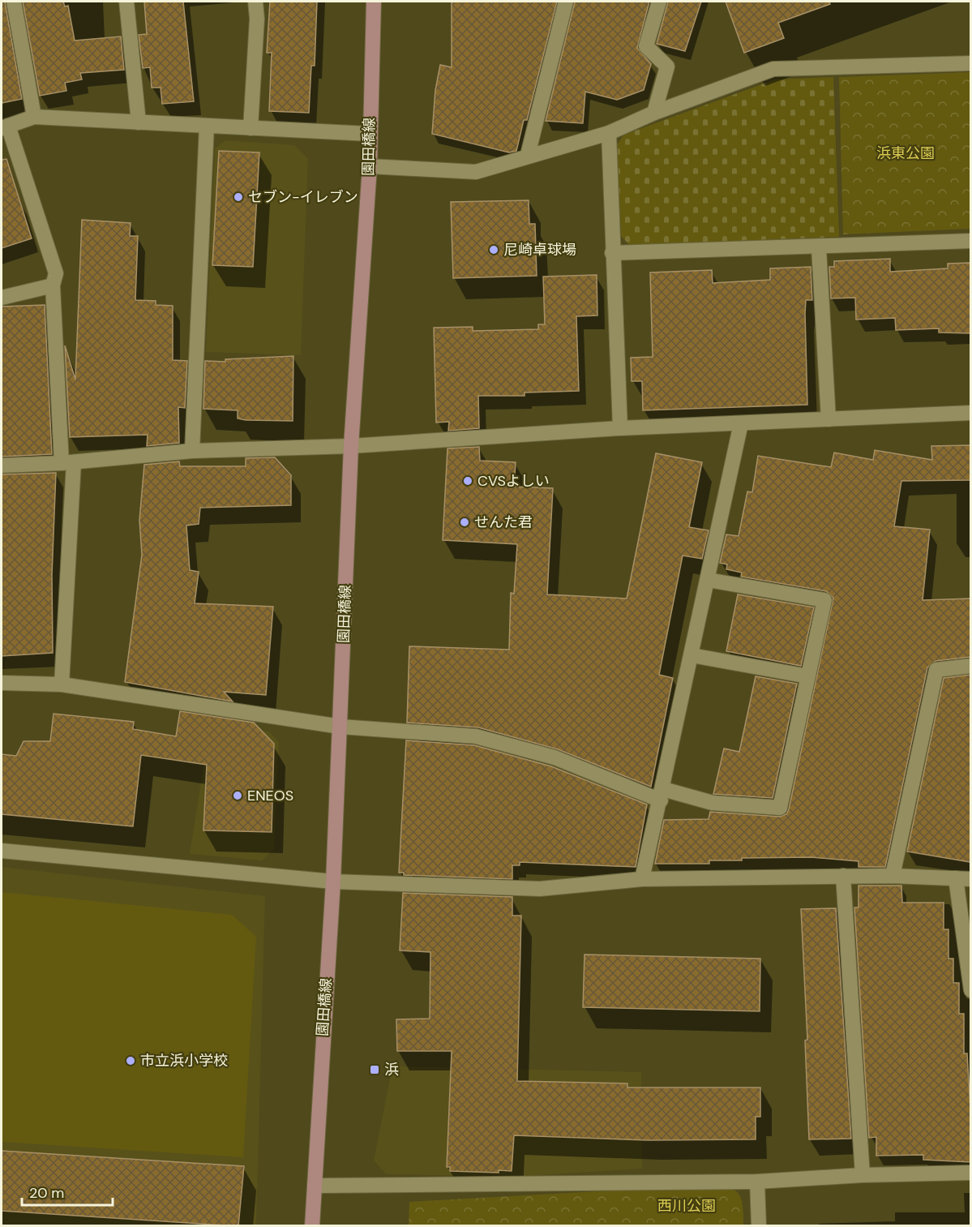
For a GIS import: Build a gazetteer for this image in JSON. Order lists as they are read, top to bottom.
{
  "streets": {
    "street": ["園田橋線"]
  },
  "parks": ["浜東公園", "西川公園"],
  "places": {
    "other": [
      "セブン-イレブン",
      "尼崎卓球場",
      "CVSよしい",
      "せんた君",
      "ENEOS",
      "市立浜小学校"
    ],
    "transit": ["浜"]
  },
  "scale_bar": "20 m"
}
